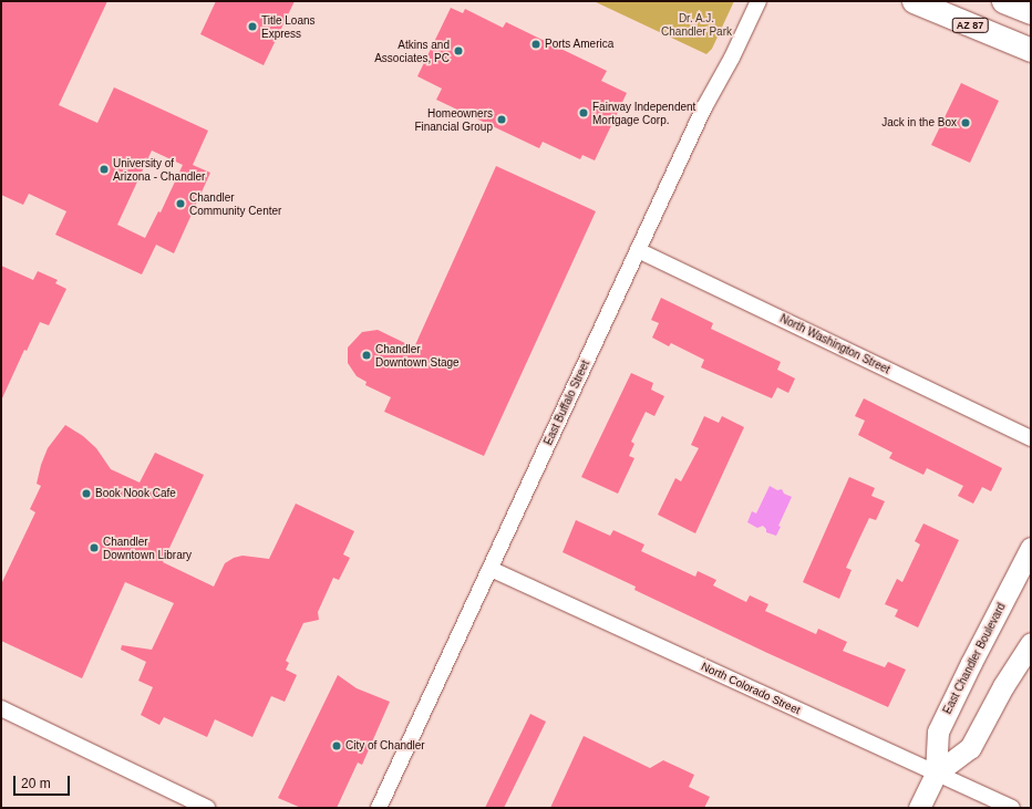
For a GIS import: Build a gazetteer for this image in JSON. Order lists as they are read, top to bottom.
{
  "streets": {
    "main road": ["AZ 87", "East Chandler Boulevard"],
    "street": ["North Washington Street", "East Buffalo Street", "North Colorado Street"]
  },
  "crossings": [
    ["North Washington Street", "East Buffalo Street"],
    ["East Buffalo Street", "North Colorado Street"],
    ["East Chandler Boulevard", "North Colorado Street"]
  ],
  "parks": ["Dr. A.J. Chandler Park"],
  "places": [
    "Title Loans Express",
    "Ports America",
    "Atkins and Associates, PC",
    "Fairway Independent Mortgage Corp.",
    "Homeowners Financial Group",
    "Jack in the Box",
    "University of Arizona - Chandler",
    "Chandler Community Center",
    "Chandler Downtown Stage",
    "Book Nook Cafe",
    "Chandler Downtown Library",
    "City of Chandler"
  ],
  "scale_bar": "20 m"
}
